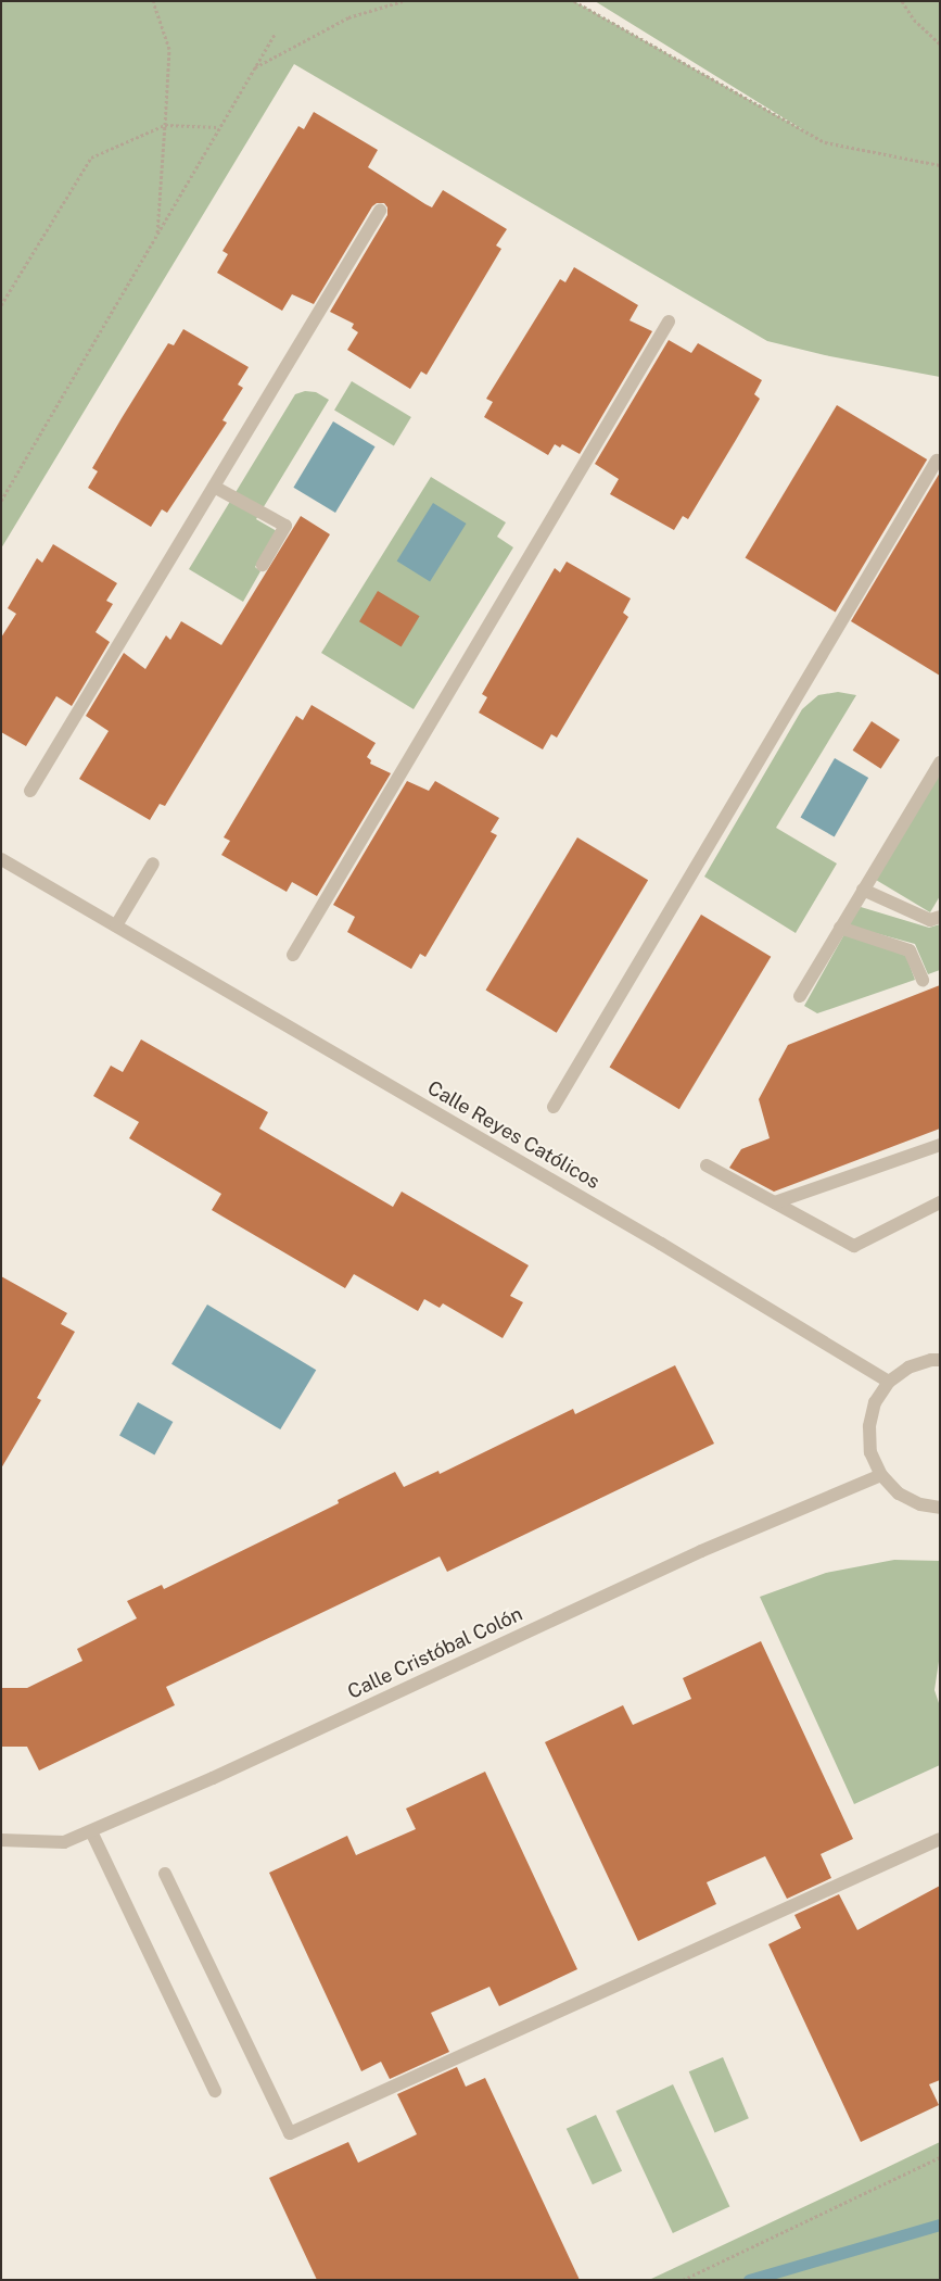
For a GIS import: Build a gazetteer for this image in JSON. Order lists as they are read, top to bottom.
{
  "streets": {
    "street": ["Calle Reyes Católicos", "Calle Cristóbal Colón"]
  }
}
